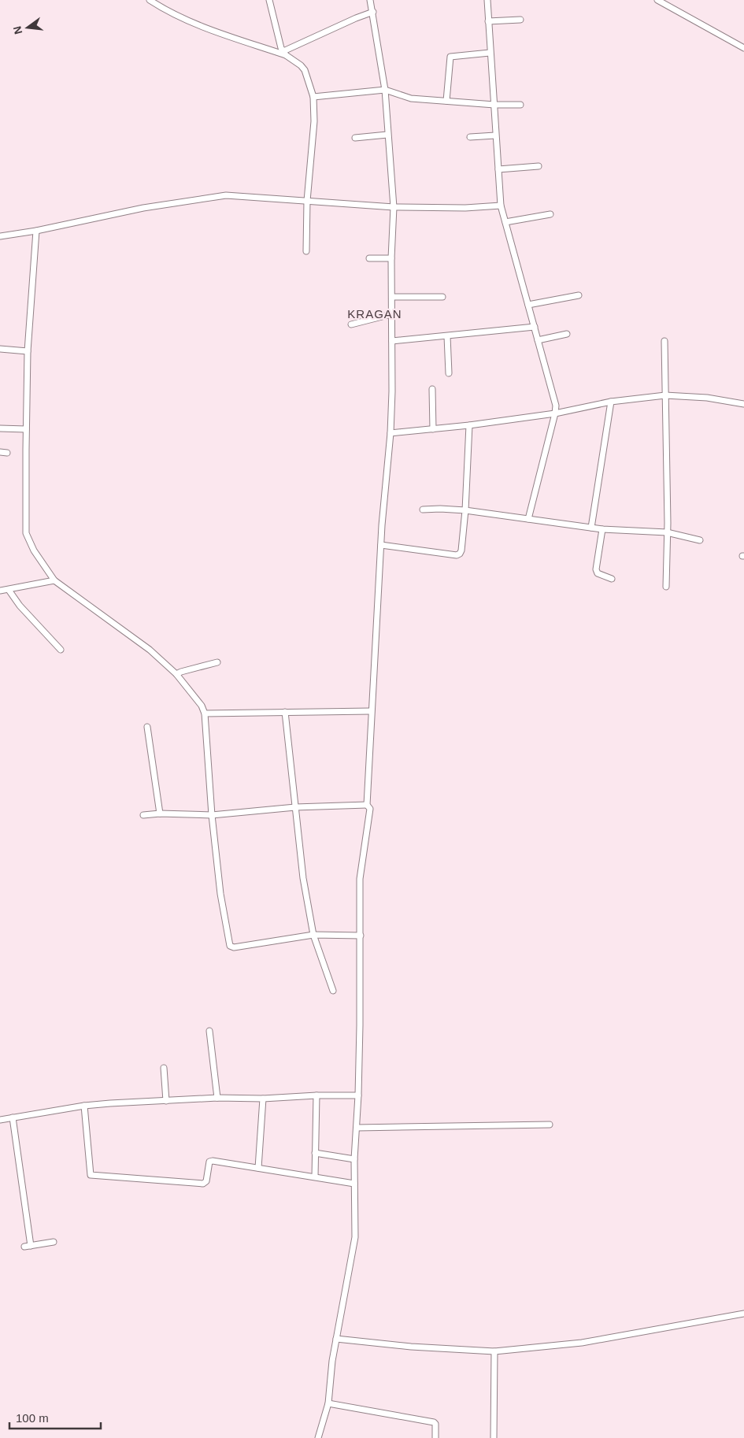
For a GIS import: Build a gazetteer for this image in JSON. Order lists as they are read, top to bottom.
{
  "districts": ["KRAGAN"],
  "scale_bar": "100 m",
  "north": "left"
}
